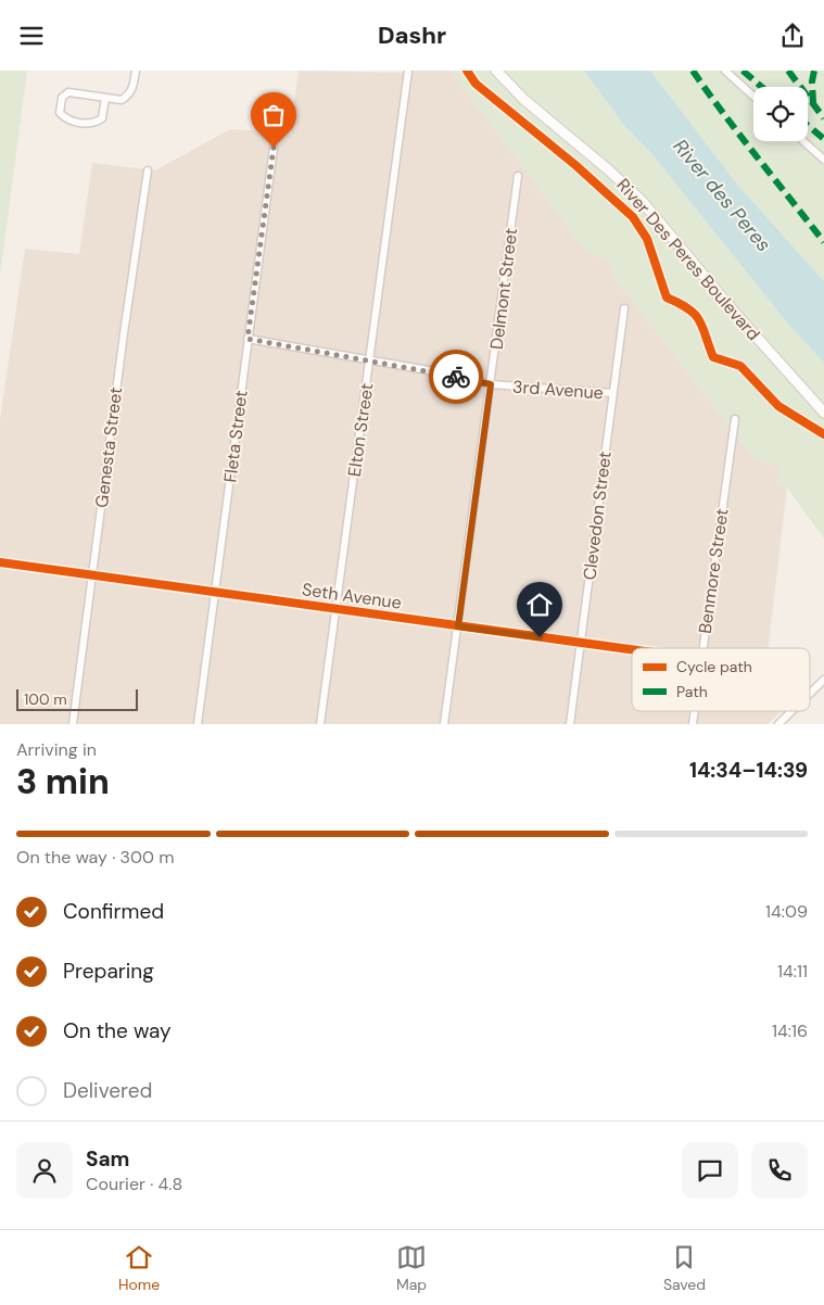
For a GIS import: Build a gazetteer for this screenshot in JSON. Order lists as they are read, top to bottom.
{
  "streets": {
    "main road": ["River Des Peres Boulevard"],
    "street": [
      "Delmont Street",
      "3rd Avenue",
      "Elton Street",
      "Fleta Street",
      "Genesta Street",
      "Clevedon Street",
      "Benmore Street",
      "Seth Avenue"
    ]
  },
  "crossings": [
    ["Delmont Street", "3rd Avenue"],
    ["Delmont Street", "Seth Avenue"],
    ["3rd Avenue", "Elton Street"],
    ["3rd Avenue", "Fleta Street"],
    ["3rd Avenue", "Clevedon Street"],
    ["Elton Street", "Seth Avenue"],
    ["Fleta Street", "Seth Avenue"],
    ["Genesta Street", "Seth Avenue"],
    ["Clevedon Street", "Seth Avenue"]
  ],
  "water": ["River des Peres"],
  "legend": ["Cycle path", "Path"],
  "scale_bar": "100 m",
  "page": {
    "header": "Dashr",
    "scale": "100 m",
    "heading": ["3 min", "Arriving in", "14:34–14:39"],
    "panel": ["Sam", "Courier · 4.8"],
    "bar": "On the way · 300 m",
    "list": [
      ["Confirmed", "14:09"],
      ["Preparing", "14:11"],
      ["On the way", "14:16"],
      "Delivered"
    ],
    "tabs": ["Home", "Map", "Saved"]
  }
}
